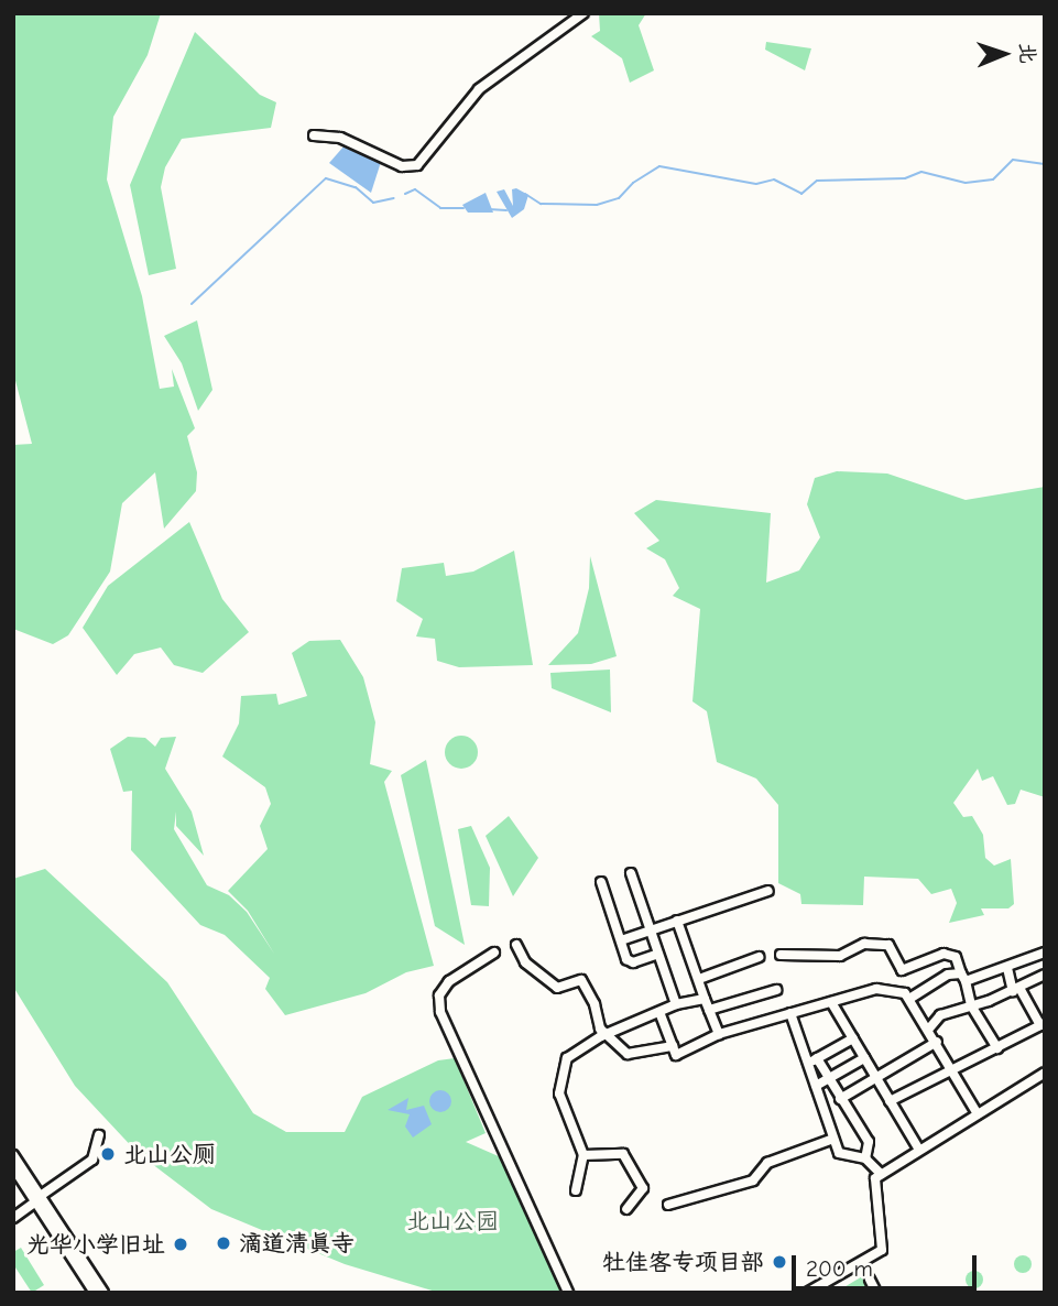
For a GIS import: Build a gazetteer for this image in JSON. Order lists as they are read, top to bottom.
{
  "parks": ["北山公园"],
  "places": [
    "北山公厕",
    "滴道清真寺",
    "光华小学旧址",
    "牡佳客专项目部"
  ],
  "scale_bar": "200 m",
  "north": "right"
}
